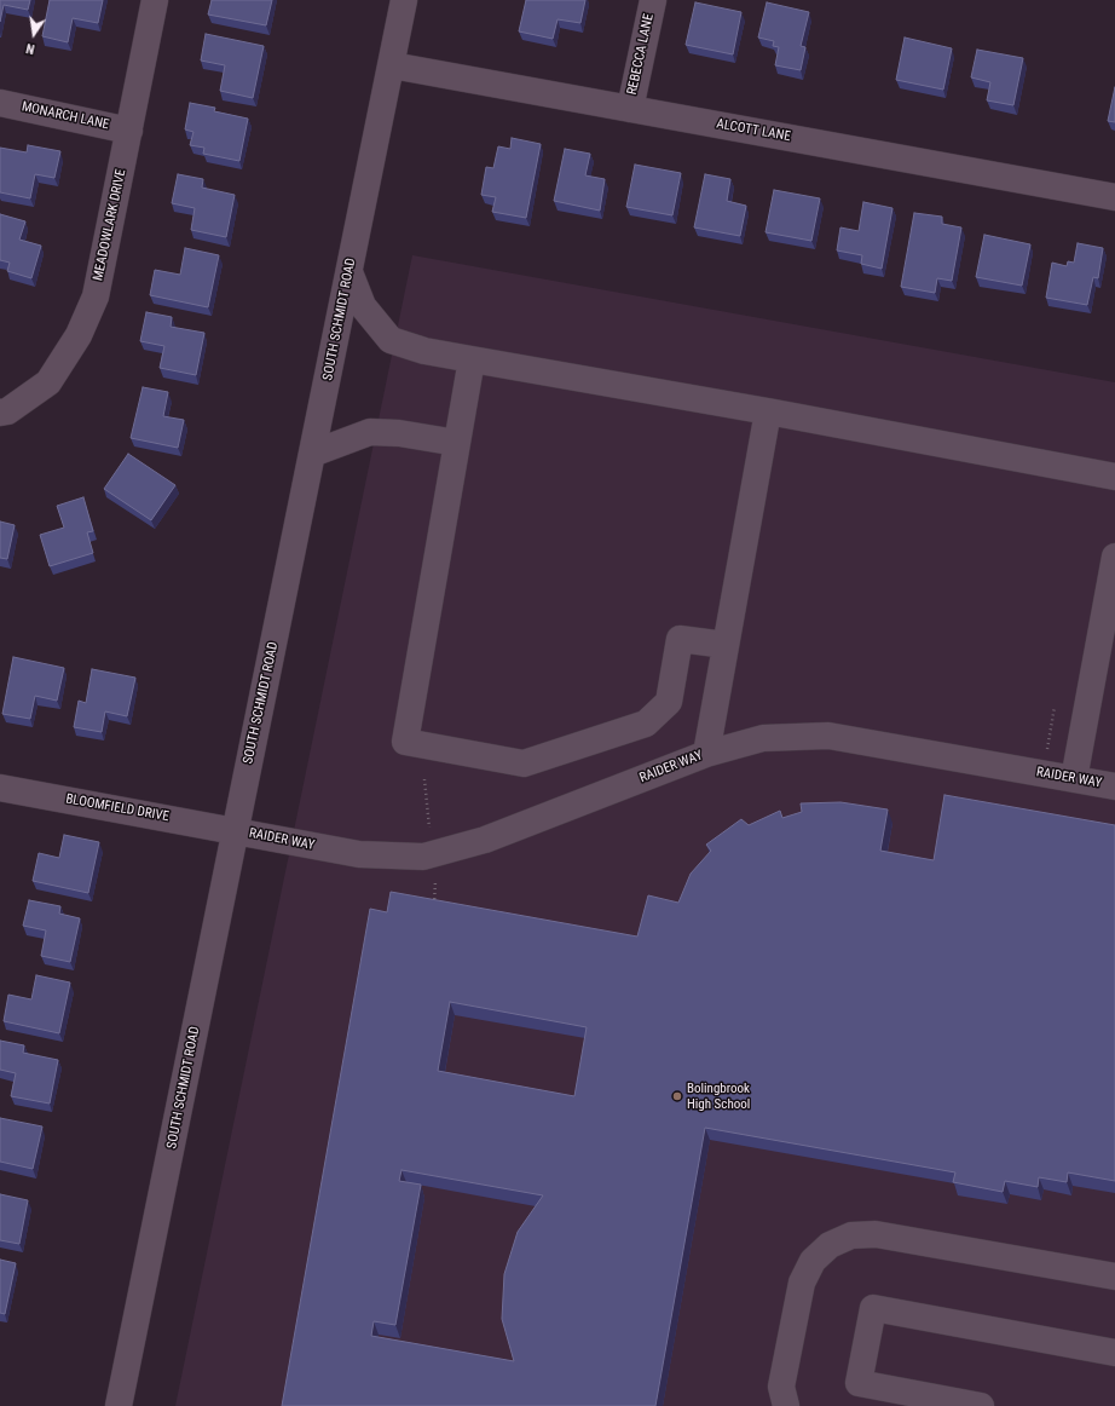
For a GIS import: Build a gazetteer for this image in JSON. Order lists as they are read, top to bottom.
{
  "streets": {
    "street": [
      "REBECCA LANE",
      "MONARCH LANE",
      "ALCOTT LANE",
      "MEADOWLARK DRIVE",
      "SOUTH SCHMIDT ROAD",
      "RAIDER WAY",
      "BLOOMFIELD DRIVE"
    ]
  },
  "crossings": [
    ["REBECCA LANE", "ALCOTT LANE"],
    ["MONARCH LANE", "MEADOWLARK DRIVE"],
    ["ALCOTT LANE", "SOUTH SCHMIDT ROAD"],
    ["SOUTH SCHMIDT ROAD", "RAIDER WAY"],
    ["SOUTH SCHMIDT ROAD", "BLOOMFIELD DRIVE"],
    ["RAIDER WAY", "BLOOMFIELD DRIVE"]
  ],
  "places": ["Bolingbrook High School"],
  "north": "bottom"
}
